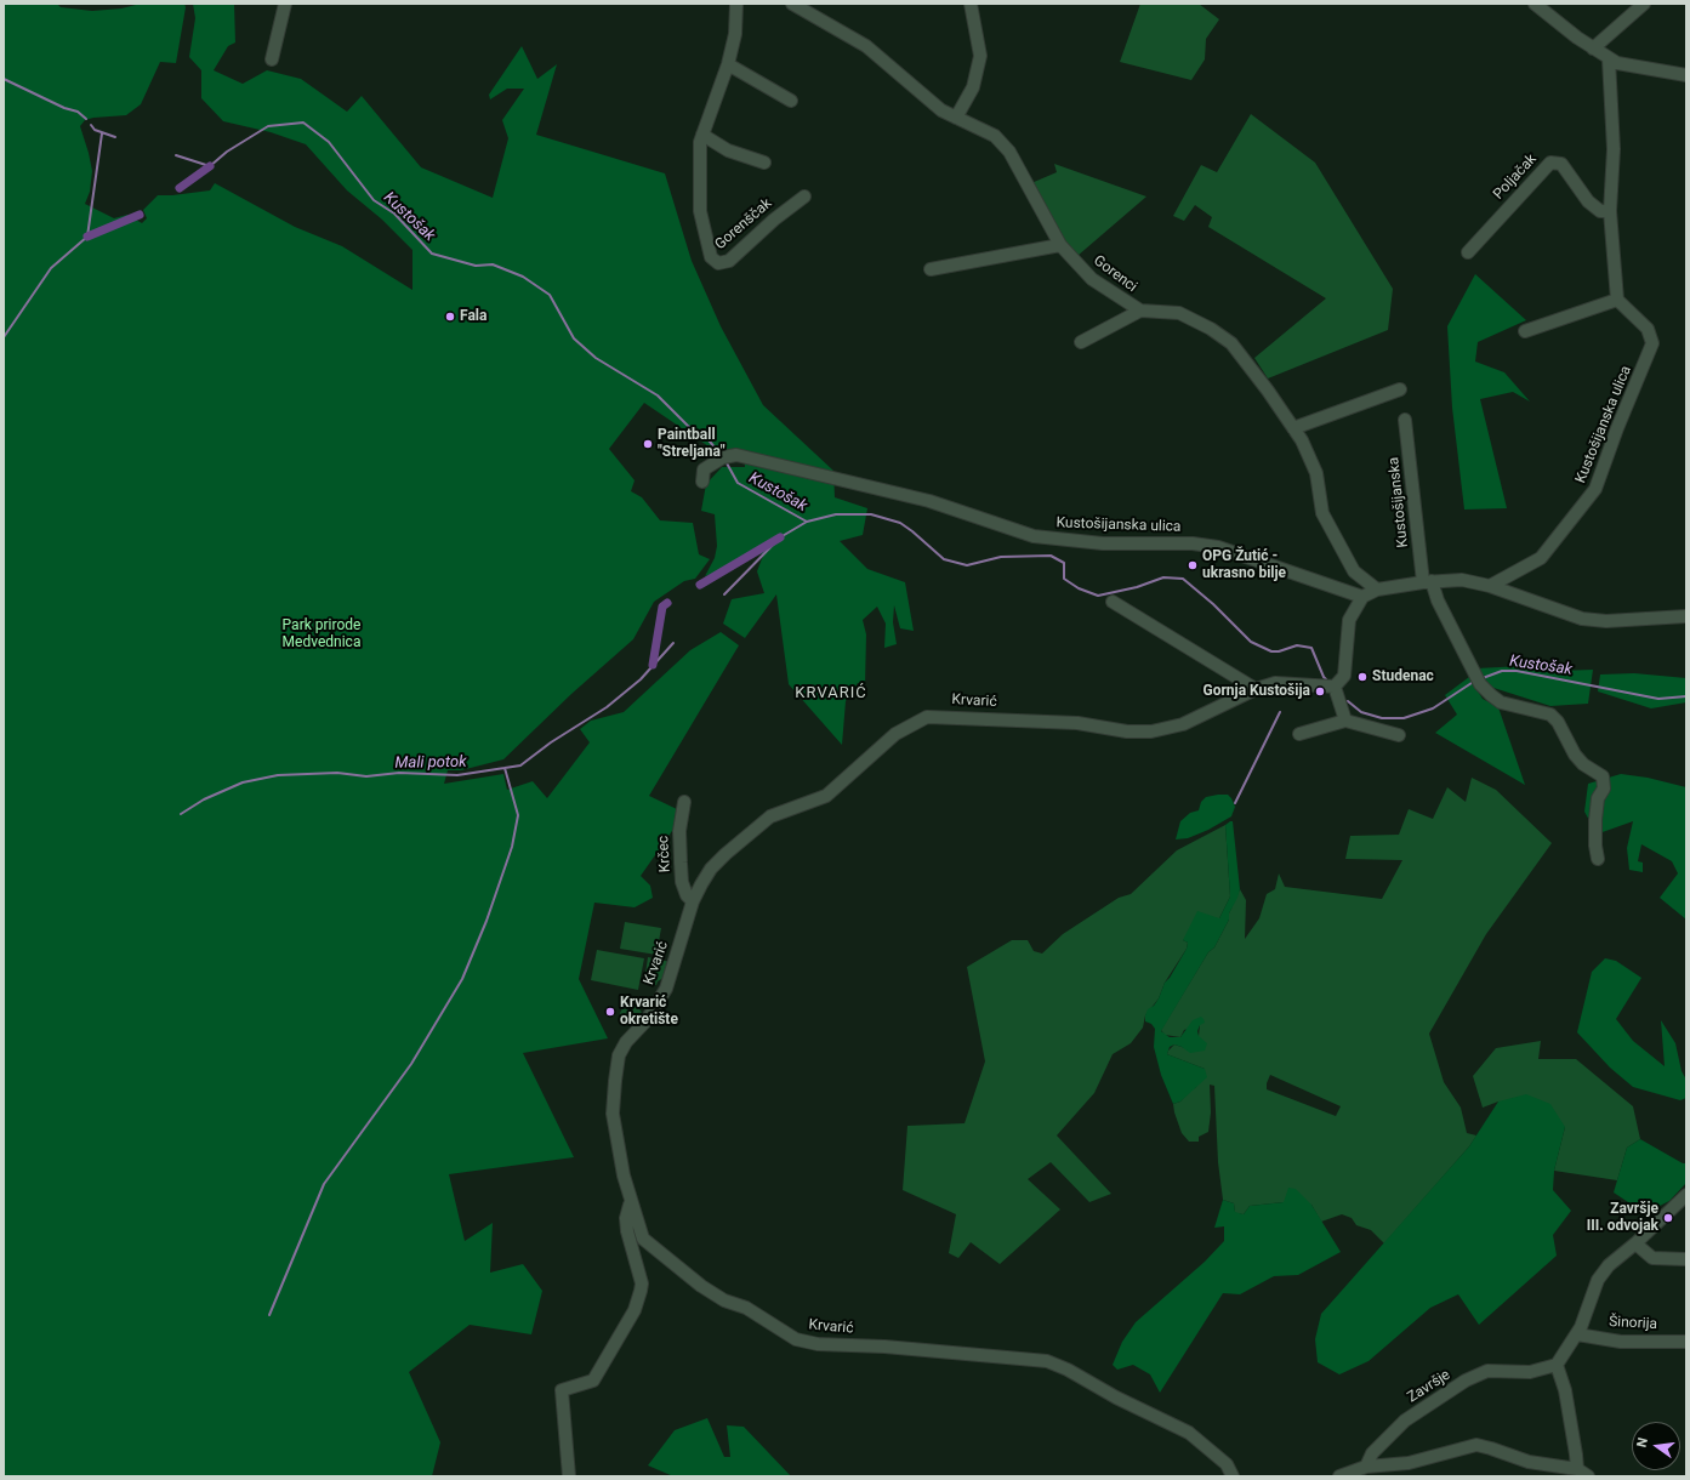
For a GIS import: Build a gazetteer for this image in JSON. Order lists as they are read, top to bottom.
{
  "streets": {
    "street": [
      "Poljačak",
      "Gorenščak",
      "Gorenci",
      "Kustošijanska ulica",
      "Kustošijanska",
      "Krvarić",
      "Krčec",
      "Šinorija",
      "Završje"
    ]
  },
  "crossings": [
    ["Krvarić", "Krčec"]
  ],
  "districts": ["KRVARIĆ"],
  "water": ["Kustošak", "Mali potok"],
  "parks": ["Park prirode Medvednica"],
  "places": [
    "Fala",
    "Paintball \"Streljana\"",
    "OPG Žutić - ukrasno bilje",
    "Studenac",
    "Gornja Kustošija",
    "Krvarić okretište",
    "Završje III. odvojak"
  ],
  "north": "left"
}
